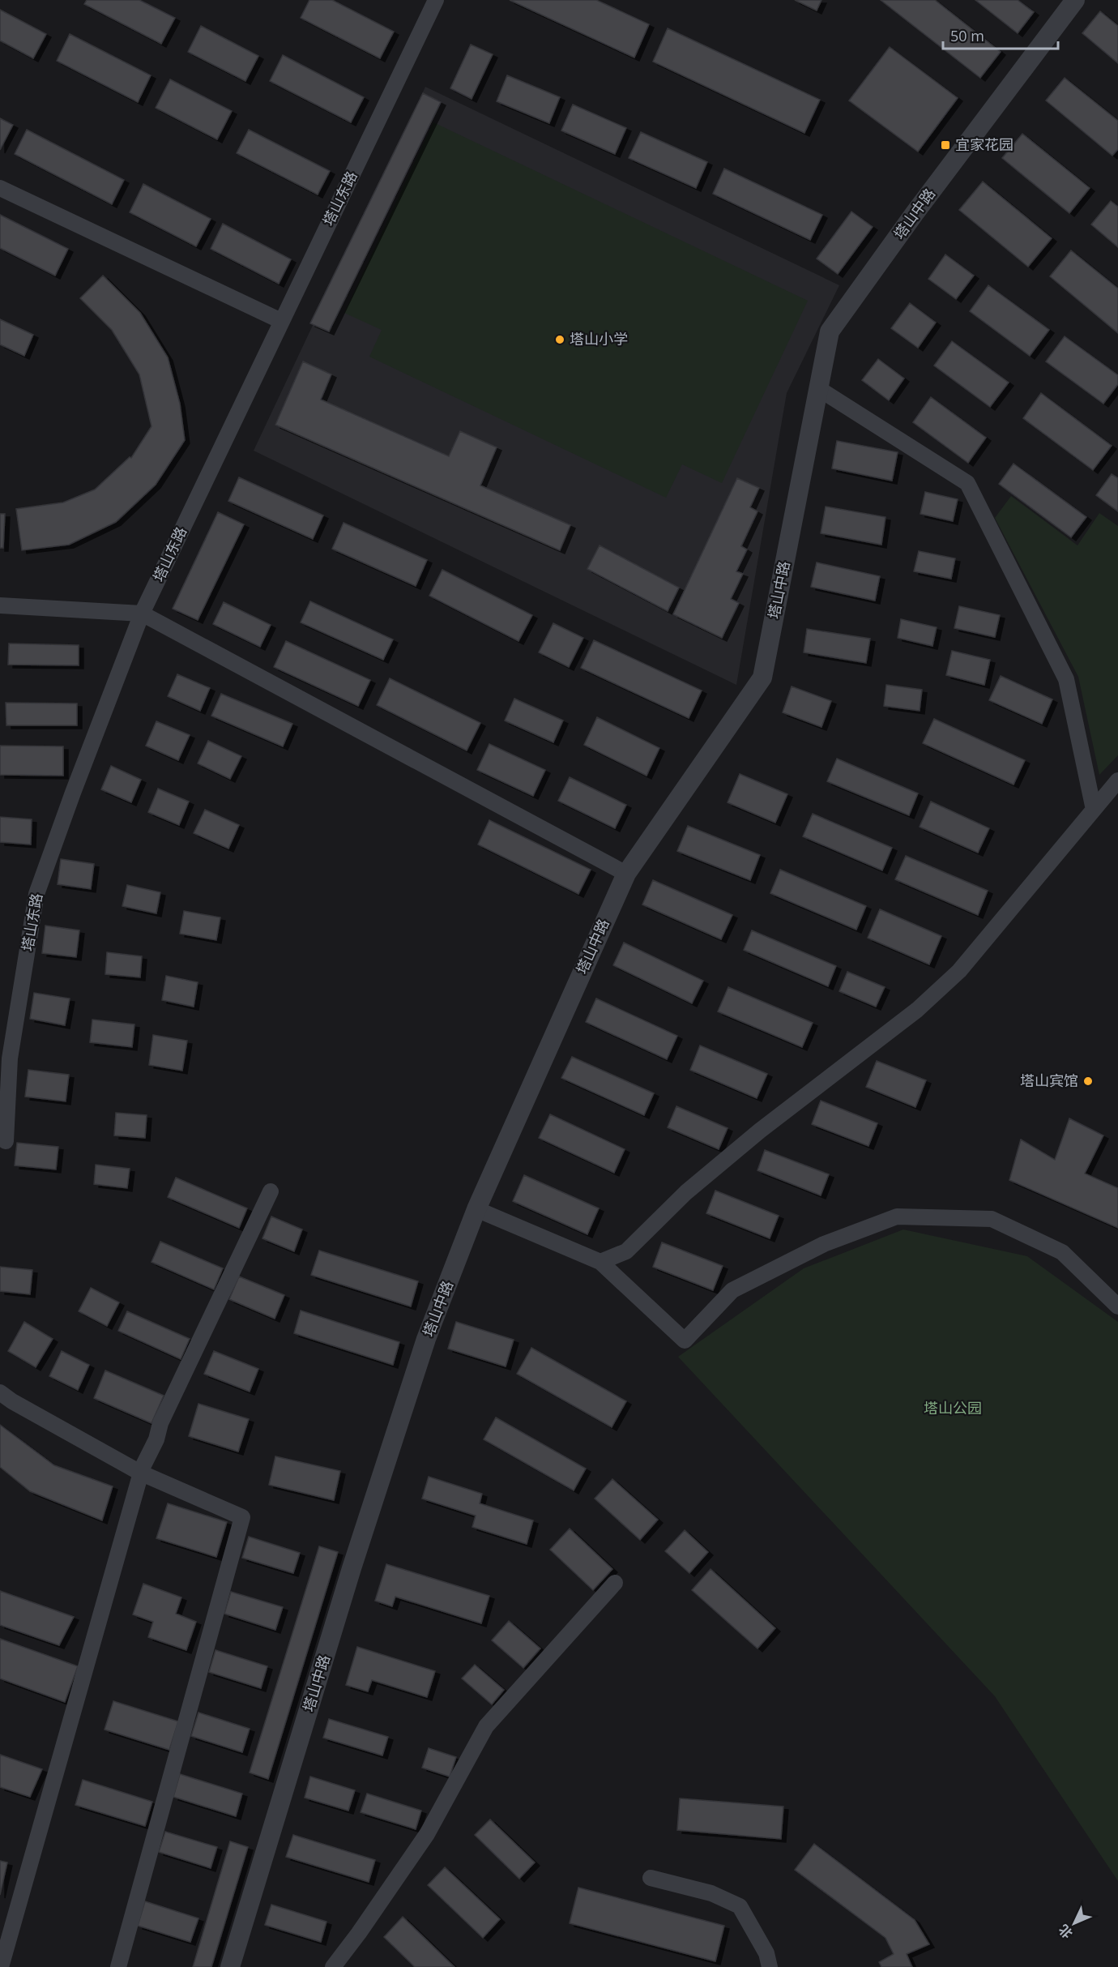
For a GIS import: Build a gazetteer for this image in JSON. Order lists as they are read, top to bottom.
{
  "streets": {
    "street": ["塔山东路", "塔山中路"]
  },
  "parks": ["塔山公园"],
  "places": {
    "transit": ["宜家花园"],
    "other": ["塔山小学", "塔山宾馆"]
  },
  "scale_bar": "50 m",
  "north": "bottom left"
}
